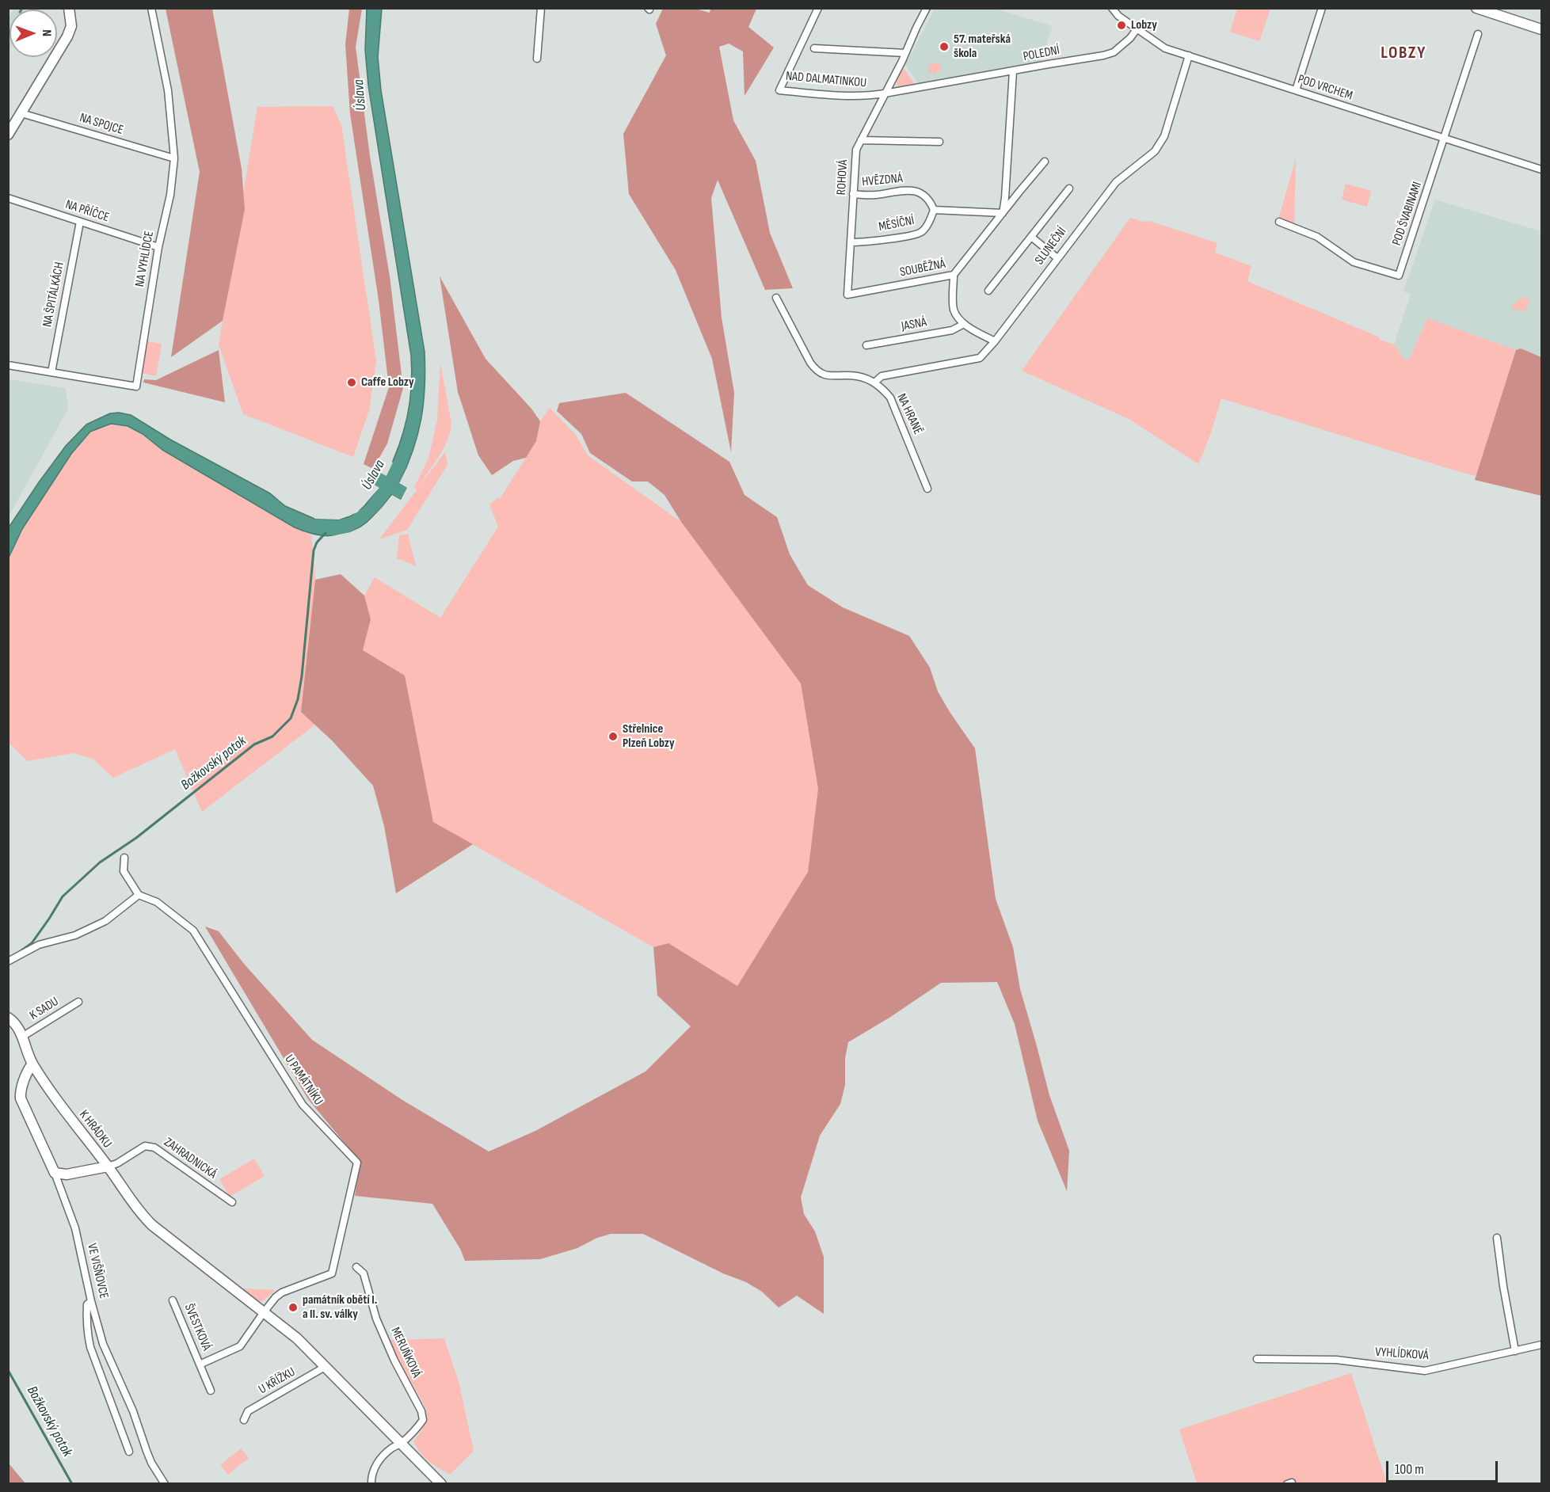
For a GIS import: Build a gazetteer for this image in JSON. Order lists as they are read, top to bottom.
{
  "streets": {
    "street": [
      "POLEDNÍ",
      "NAD DALMATINKOU",
      "POD VRCHEM",
      "NA SPOJCE",
      "ROHOVÁ",
      "HVĚZDNÁ",
      "NA PŘÍČCE",
      "POD ŠVABINAMI",
      "MĚSÍČNÍ",
      "SLUNEČNÍ",
      "NA VYHLÍDCE",
      "SOUBĚŽNÁ",
      "NA ŠPITÁLKÁCH",
      "JASNÁ",
      "NA HRANĚ",
      "K SADU",
      "U PAMÁTNÍKU",
      "K HRÁDKU",
      "ZAHRADNICKÁ",
      "VE VIŠŇOVCE",
      "ŠVESTKOVÁ",
      "MERUŇKOVÁ",
      "VYHLÍDKOVÁ",
      "U KŘÍŽKU"
    ]
  },
  "crossings": [
    ["POLEDNÍ", "NAD DALMATINKOU"],
    ["POLEDNÍ", "POD VRCHEM"],
    ["POLEDNÍ", "ROHOVÁ"],
    ["NAD DALMATINKOU", "ROHOVÁ"],
    ["POD VRCHEM", "POD ŠVABINAMI"],
    ["POD VRCHEM", "SLUNEČNÍ"],
    ["NA SPOJCE", "NA VYHLÍDCE"],
    ["ROHOVÁ", "HVĚZDNÁ"],
    ["ROHOVÁ", "MĚSÍČNÍ"],
    ["ROHOVÁ", "SOUBĚŽNÁ"],
    ["HVĚZDNÁ", "MĚSÍČNÍ"],
    ["NA PŘÍČCE", "NA VYHLÍDCE"],
    ["NA PŘÍČCE", "NA ŠPITÁLKÁCH"],
    ["SLUNEČNÍ", "NA HRANĚ"],
    ["NA VYHLÍDCE", "NA ŠPITÁLKÁCH"],
    ["K SADU", "K HRÁDKU"],
    ["U PAMÁTNÍKU", "ŠVESTKOVÁ"],
    ["K HRÁDKU", "ZAHRADNICKÁ"],
    ["K HRÁDKU", "VE VIŠŇOVCE"]
  ],
  "districts": ["LOBZY"],
  "water": ["Úslava", "Božkovský potok"],
  "places": [
    "Lobzy",
    "57. mateřská škola",
    "Caffe Lobzy",
    "Střelnice Plzeň Lobzy",
    "památník obětí I. a II. sv. války"
  ],
  "scale_bar": "100 m",
  "north": "right"
}
